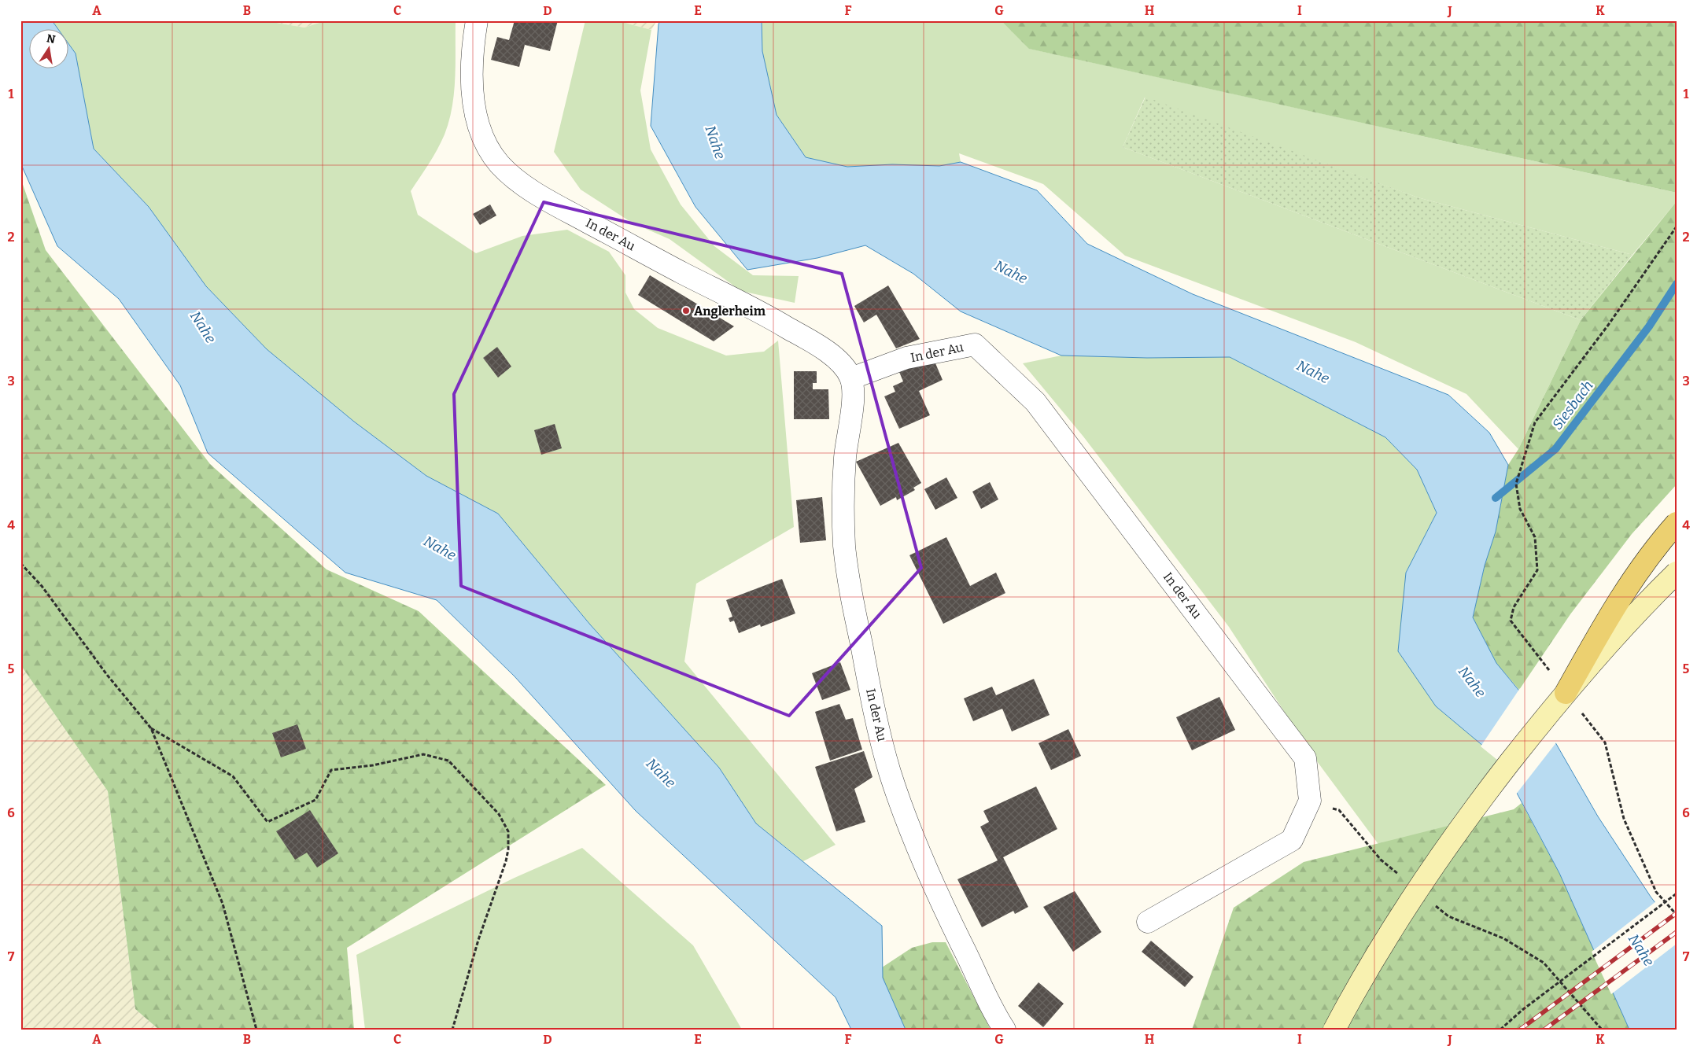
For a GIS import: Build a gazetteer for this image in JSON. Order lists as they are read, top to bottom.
{
  "streets": {
    "street": ["In der Au"]
  },
  "water": ["Nahe", "Siesbach"],
  "places": ["Anglerheim"],
  "north": "top",
  "grid": {
    "columns": [
      "A",
      "B",
      "C",
      "D",
      "E",
      "F",
      "G",
      "H",
      "I",
      "J",
      "K"
    ],
    "rows": [
      "1",
      "2",
      "3",
      "4",
      "5",
      "6",
      "7"
    ]
  }
}
